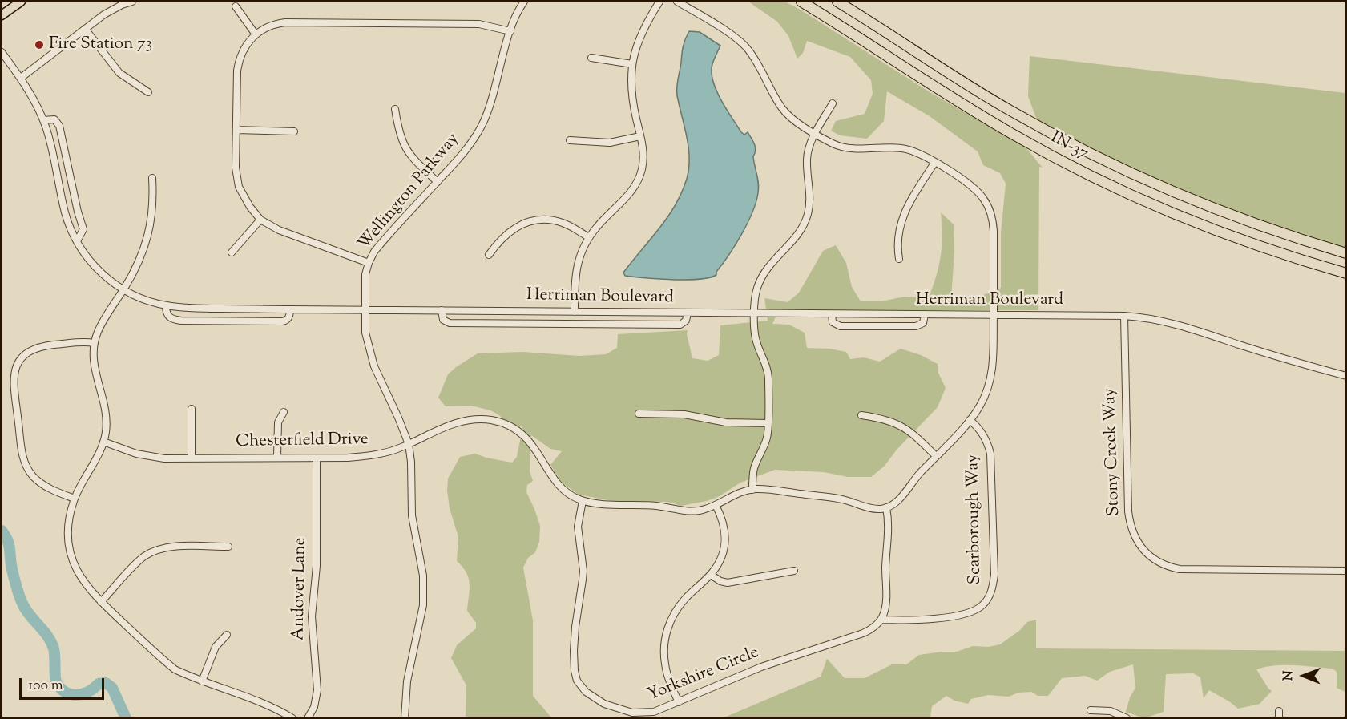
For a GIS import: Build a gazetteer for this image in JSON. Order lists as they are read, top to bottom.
{
  "streets": {
    "highway": ["IN-37"],
    "street": [
      "Wellington Parkway",
      "Herriman Boulevard",
      "Chesterfield Drive",
      "Stony Creek Way",
      "Scarborough Way",
      "Andover Lane",
      "Yorkshire Circle"
    ]
  },
  "crossings": [
    ["Wellington Parkway", "Herriman Boulevard"],
    ["Wellington Parkway", "Chesterfield Drive"],
    ["Herriman Boulevard", "Stony Creek Way"],
    ["Chesterfield Drive", "Andover Lane"],
    ["Chesterfield Drive", "Yorkshire Circle"],
    ["Scarborough Way", "Yorkshire Circle"]
  ],
  "places": ["Fire Station 73"],
  "scale_bar": "100 m",
  "north": "left"
}
